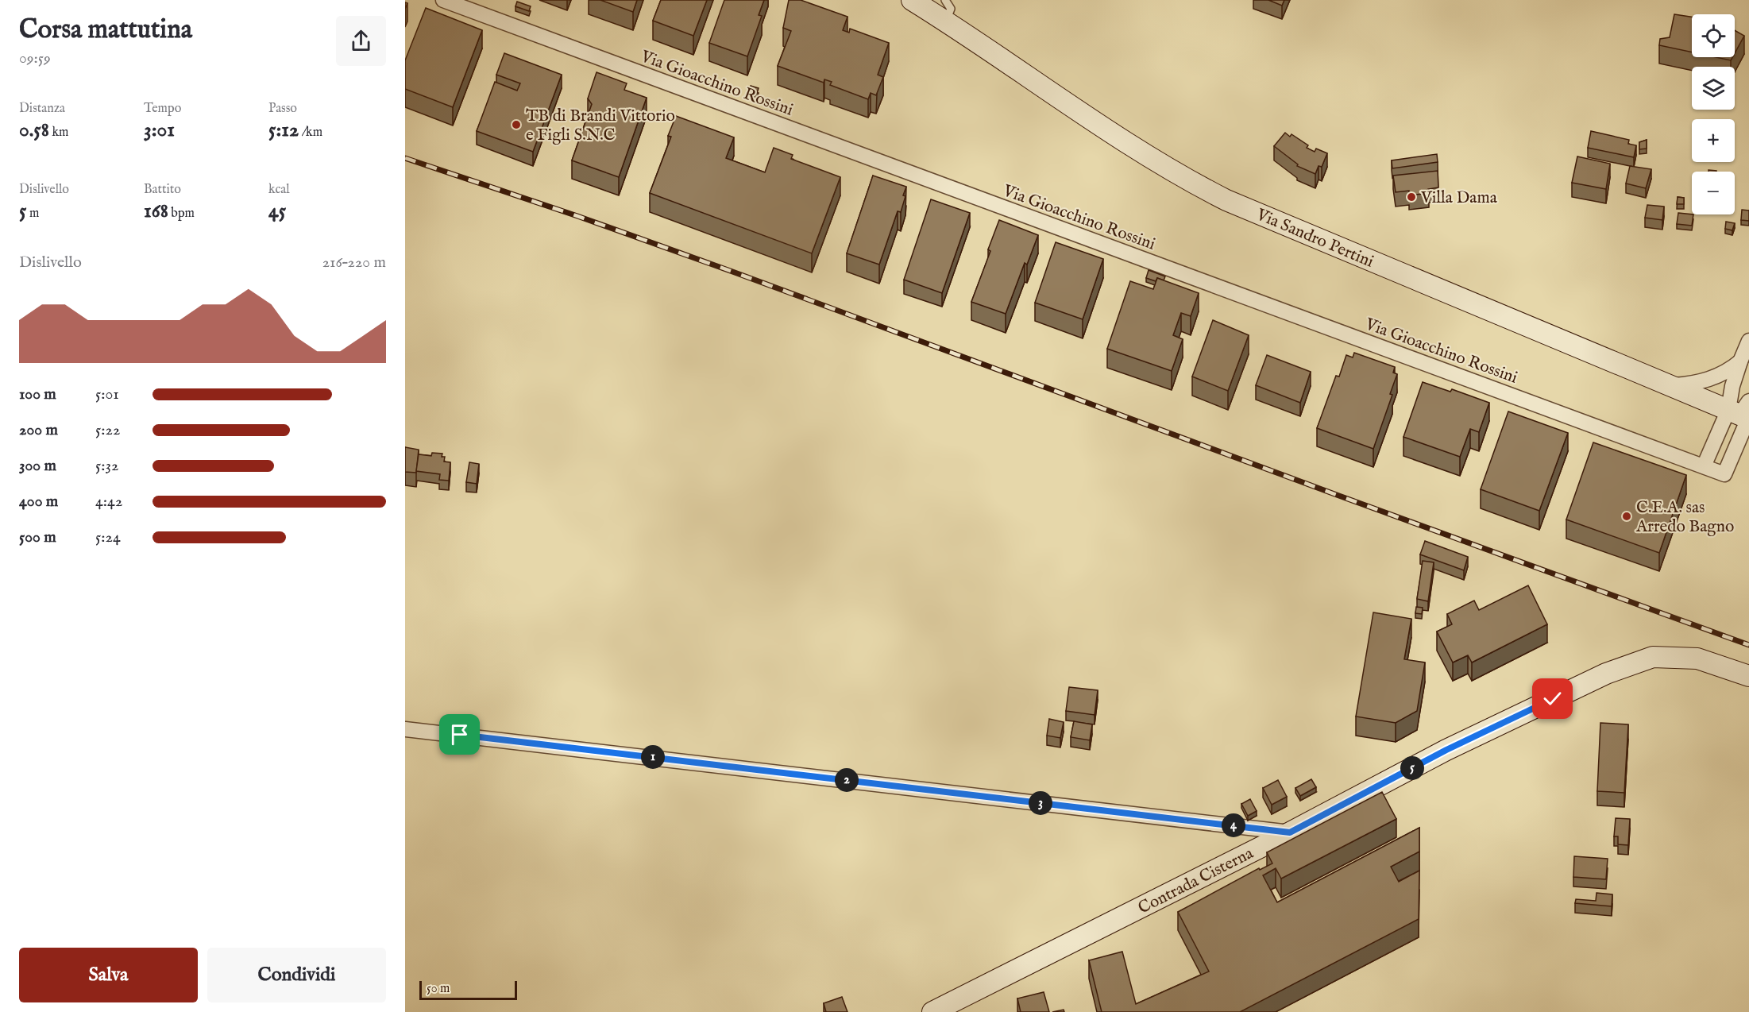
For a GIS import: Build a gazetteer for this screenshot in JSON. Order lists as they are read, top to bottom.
{
  "streets": {
    "main road": ["Via Sandro Pertini", "Contrada Cisterna"],
    "street": ["Via Gioacchino Rossini"]
  },
  "crossings": [
    ["Via Gioacchino Rossini", "Via Sandro Pertini"]
  ],
  "places": ["TB di Brandi Vittorio e Figli S.N.C", "Villa Dama", "C.E.A. sas Arredo Bagno"],
  "scale_bar": "50 m",
  "page": {
    "heading": ["Corsa mattutina", "09:59"],
    "map_buttons": ["+", "−"],
    "stats": [
      ["Distanza", "0.58 km"],
      ["Tempo", "3:01"],
      ["Passo", "5:12 /km"],
      ["Dislivello", "5 m"],
      ["Battito", "168 bpm"],
      ["kcal", "45"]
    ],
    "chart": ["Dislivello", "216–220 m"],
    "list": [
      {
        "name": "100 m",
        "note": "5:01"
      },
      {
        "name": "200 m",
        "note": "5:22"
      },
      {
        "name": "300 m",
        "note": "5:32"
      },
      {
        "name": "400 m",
        "note": "4:42"
      },
      {
        "name": "500 m",
        "note": "5:24"
      }
    ],
    "pins": [
      "1",
      "5",
      "2",
      "3",
      "4"
    ],
    "buttons": ["Salva", "Condividi"],
    "scale": "50 m"
  }
}
